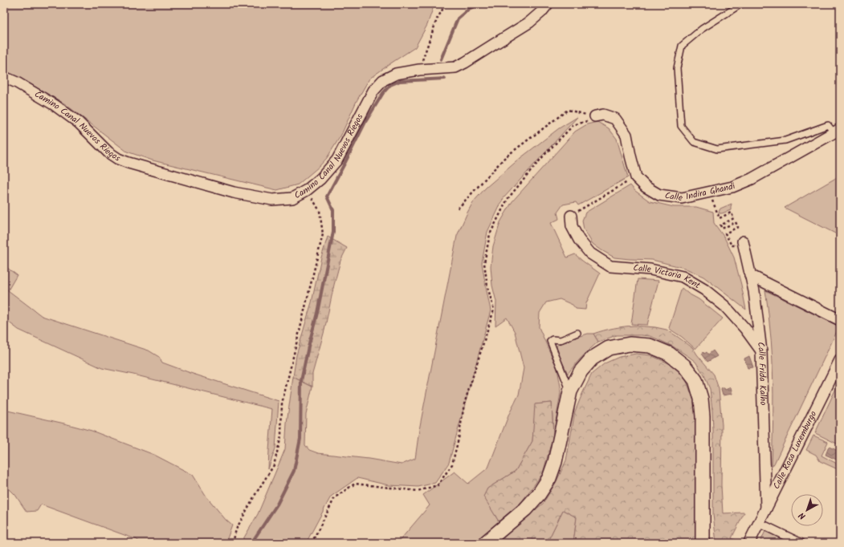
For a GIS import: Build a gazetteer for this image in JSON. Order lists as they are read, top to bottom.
{
  "streets": {
    "street": [
      "Camino Canal Nuevos Riegos",
      "Calle Indira Ghandi",
      "Calle Victoria Kent",
      "Calle Frida Kalho",
      "Calle Rosa Luxemburgo"
    ]
  },
  "crossings": [
    ["Calle Victoria Kent", "Calle Frida Kalho"],
    ["Calle Frida Kalho", "Calle Rosa Luxemburgo"]
  ],
  "north": "bottom left"
}
